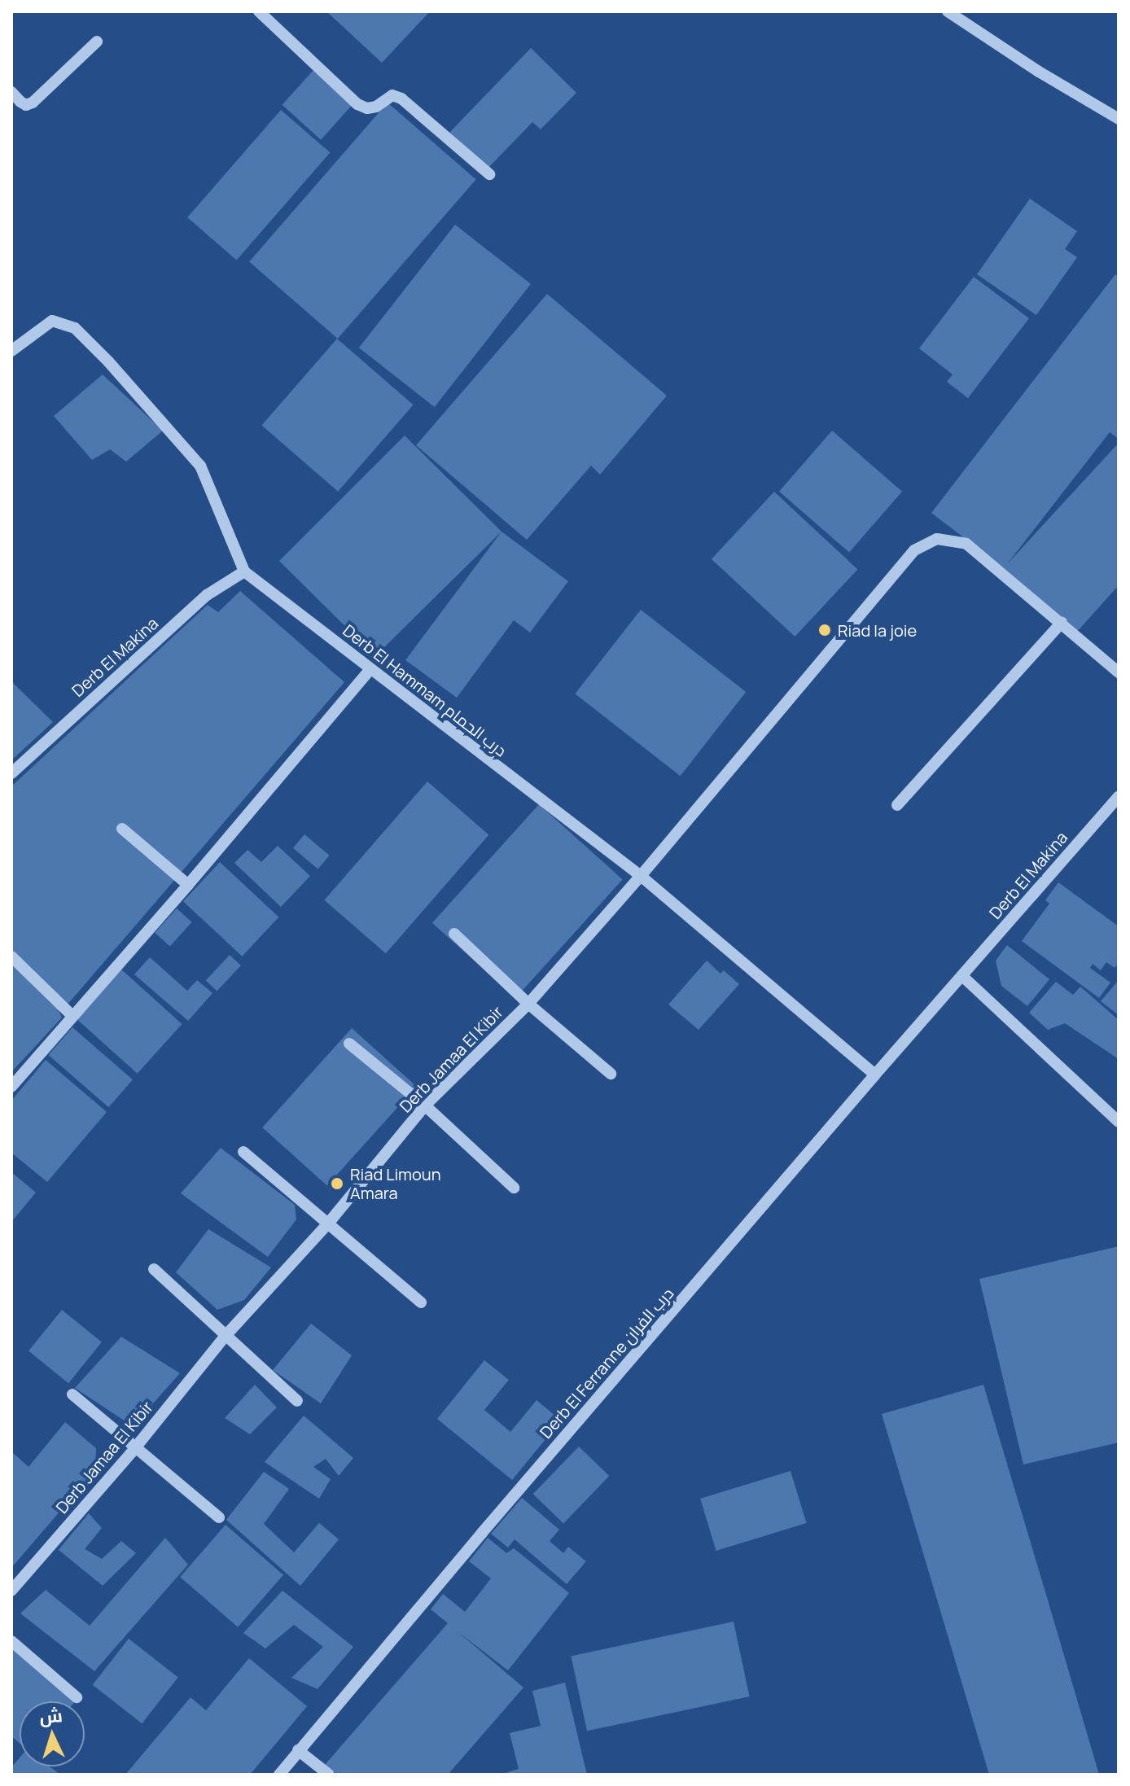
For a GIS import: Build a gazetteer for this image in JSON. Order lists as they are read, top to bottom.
{
  "streets": {
    "street": [
      "Derb El Makina",
      "Derb El Hammam درب الحمام",
      "Derb Jamaa El Kibir",
      "Derb El Ferranne درب الفران"
    ]
  },
  "crossings": [
    ["Derb El Makina", "Derb El Hammam درب الحمام"],
    ["Derb El Makina", "Derb El Ferranne درب الفران"],
    ["Derb El Hammam درب الحمام", "Derb Jamaa El Kibir"],
    ["Derb El Hammam درب الحمام", "Derb El Ferranne درب الفران"]
  ],
  "places": ["Riad la joie", "Riad Limoun Amara"],
  "north": "top"
}
